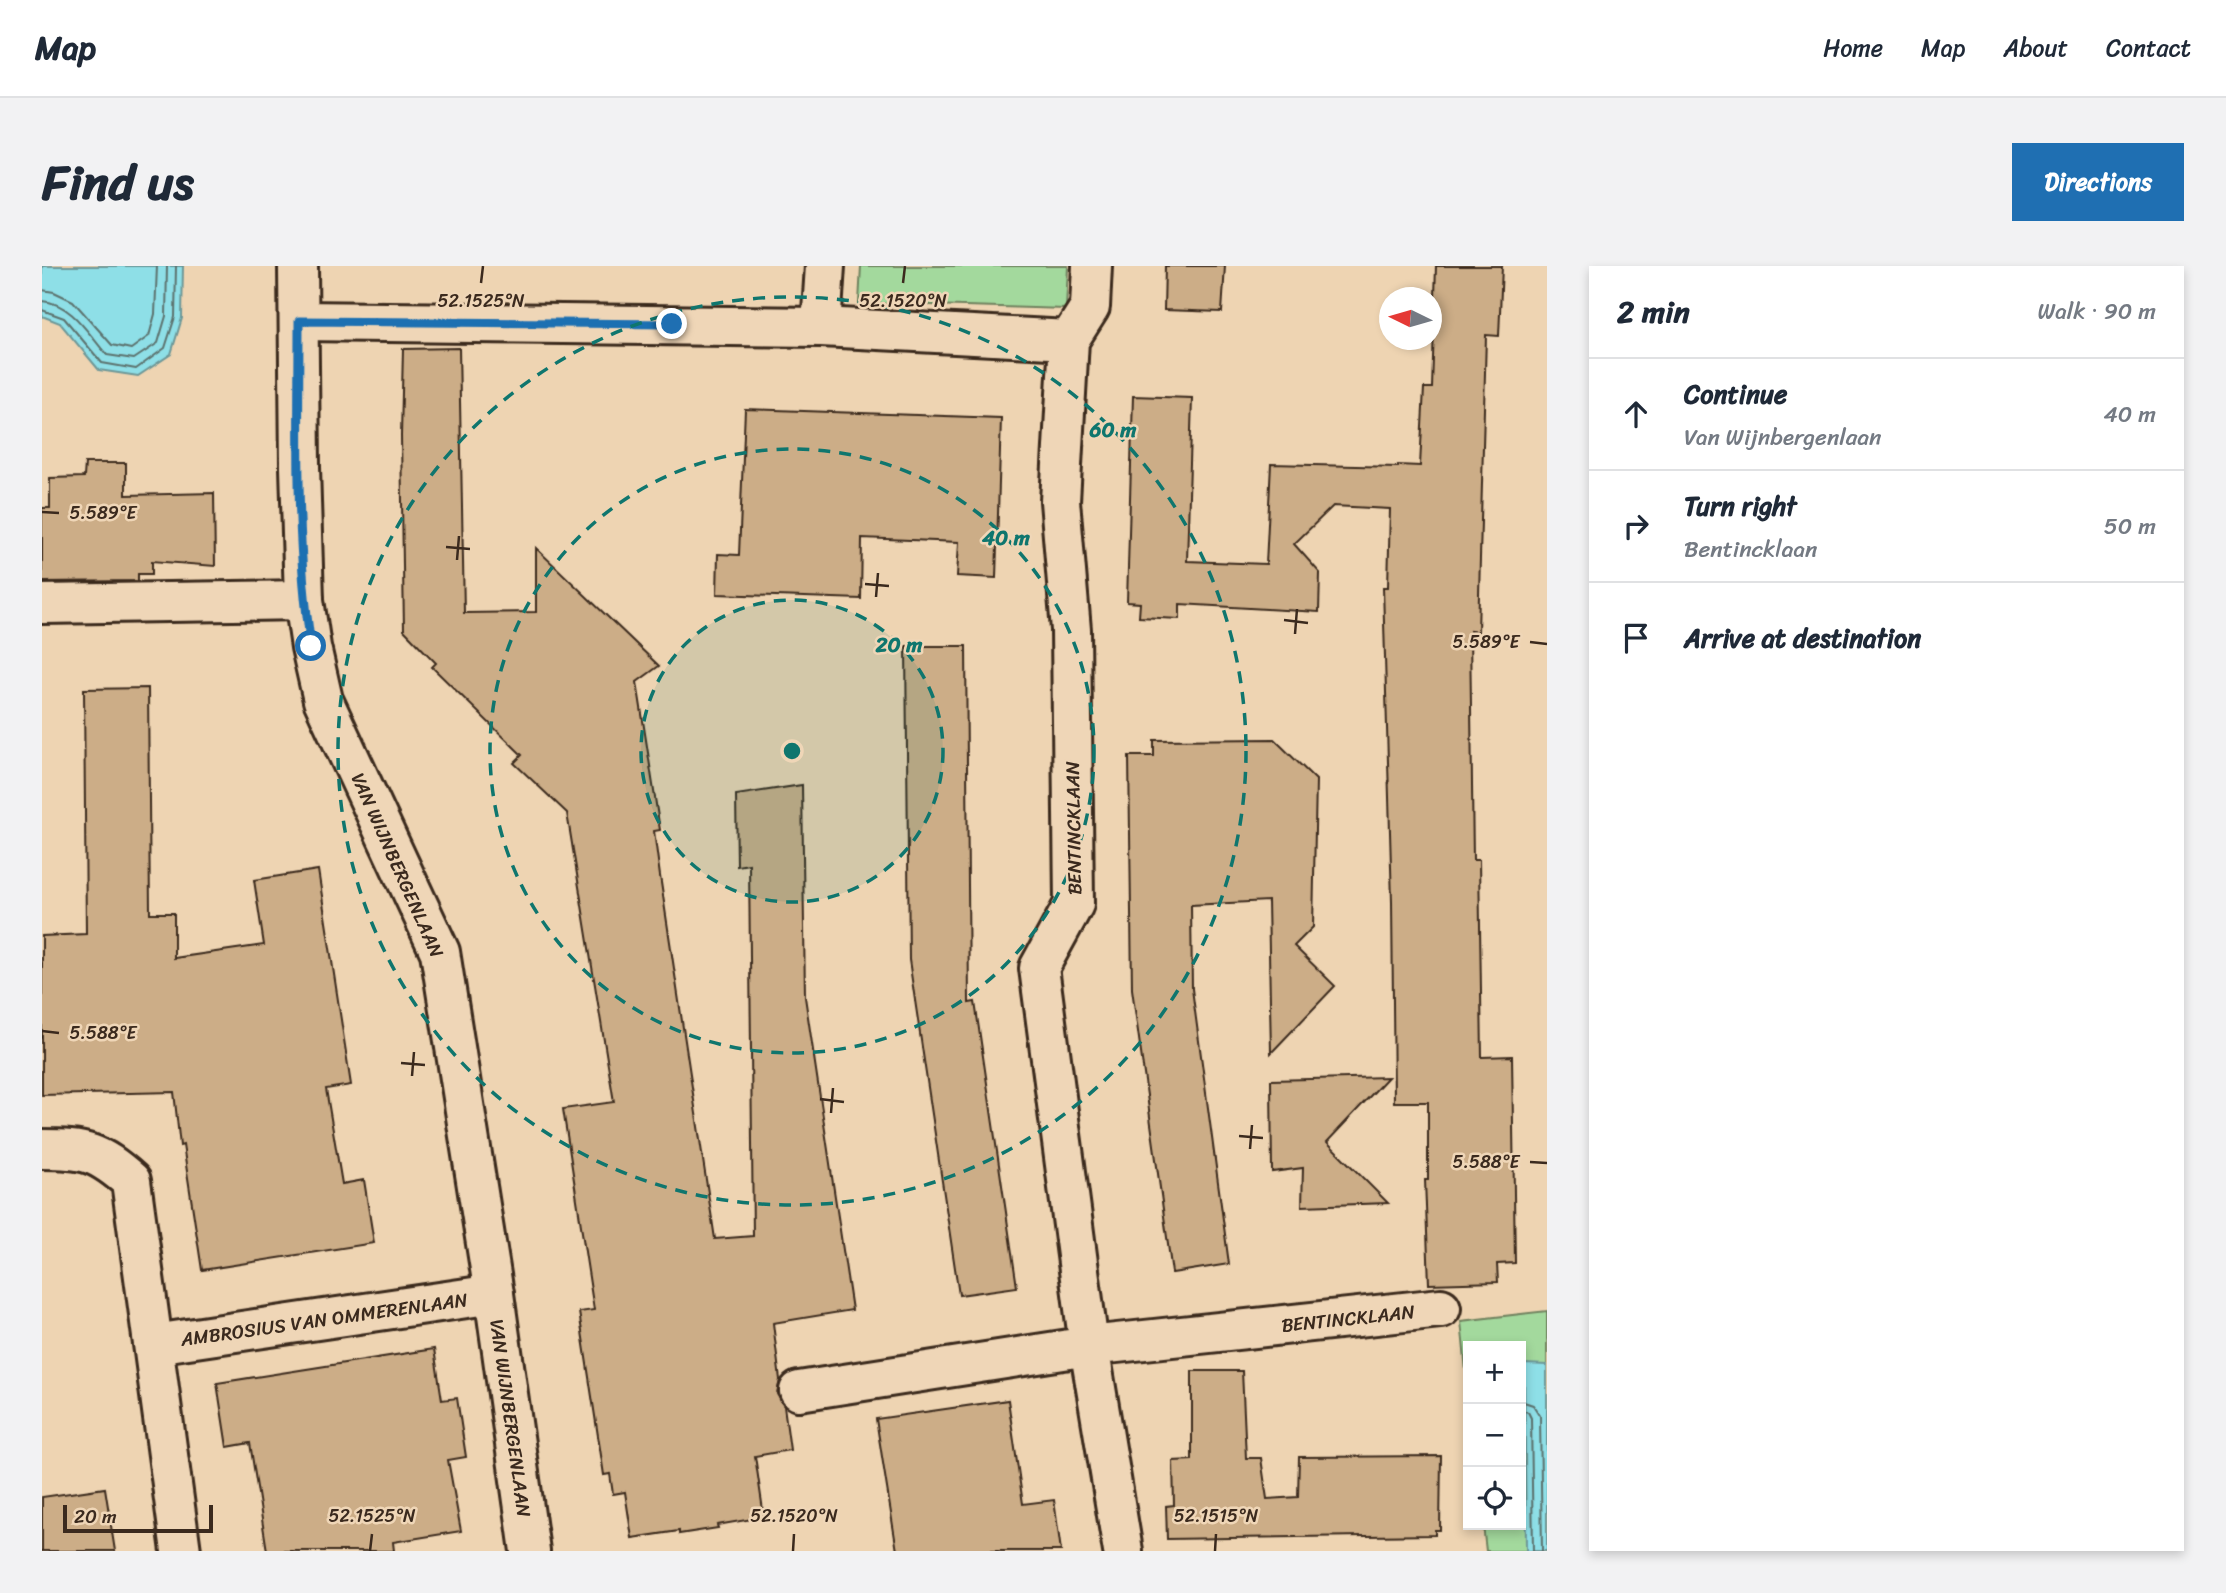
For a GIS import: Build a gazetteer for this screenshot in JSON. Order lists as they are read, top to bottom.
{
  "streets": {
    "street": ["BENTINCKLAAN", "VAN WIJNBERGENLAAN", "AMBROSIUS VAN OMMERENLAAN"]
  },
  "crossings": [
    ["VAN WIJNBERGENLAAN", "AMBROSIUS VAN OMMERENLAAN"]
  ],
  "scale_bar": "20 m",
  "north": "left",
  "page": {
    "header": "Map",
    "nav": [
      "Home",
      "Map",
      "About",
      "Contact"
    ],
    "title": "Find us",
    "buttons": "Directions",
    "heading": ["2 min", "Walk · 90 m"],
    "list": [
      ["Continue", "Van Wijnbergenlaan", "40 m"],
      ["Turn right", "Bentincklaan", "50 m"],
      "Arrive at destination"
    ],
    "map_buttons": ["+", "−"],
    "scale": "20 m"
  },
  "coordinates": [
    "52.1525°N",
    "52.1520°N",
    "5.589°E",
    "5.588°E",
    "52.1515°N"
  ],
  "rings": ["60 m", "40 m", "20 m"]
}
